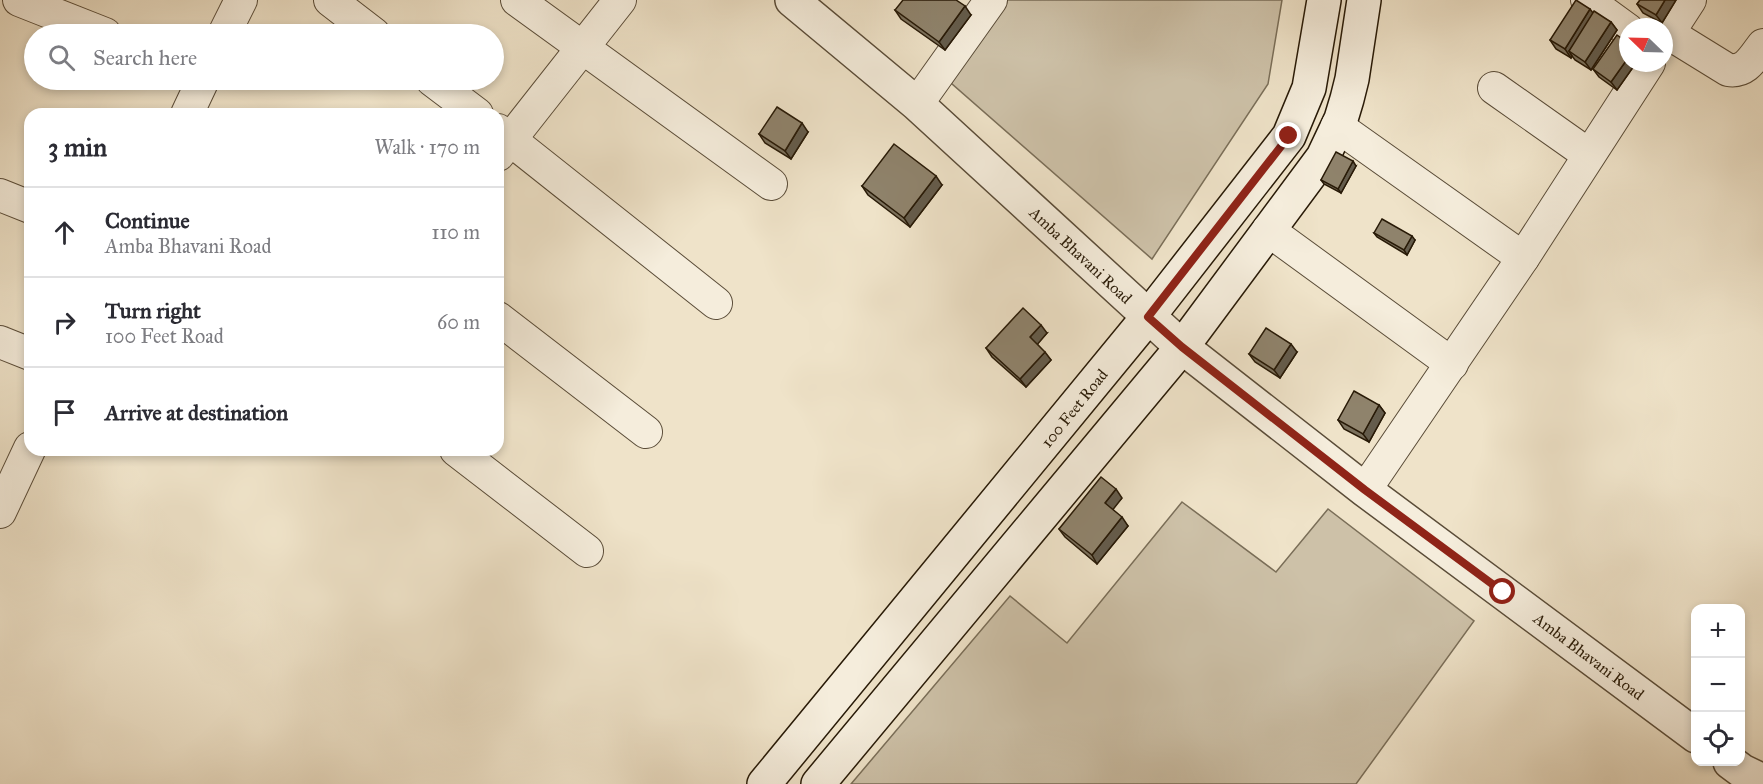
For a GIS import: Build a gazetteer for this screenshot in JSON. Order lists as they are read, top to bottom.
{
  "streets": {
    "main road": ["Amba Bhavani Road", "100 Feet Road"]
  },
  "crossings": [
    ["Amba Bhavani Road", "100 Feet Road"]
  ],
  "north": "top left",
  "page": {
    "search": "Search here",
    "heading": ["3 min", "Walk · 170 m"],
    "list": [
      ["Continue", "Amba Bhavani Road", "110 m"],
      ["Turn right", "100 Feet Road", "60 m"],
      "Arrive at destination"
    ],
    "map_buttons": ["+", "−"]
  }
}
